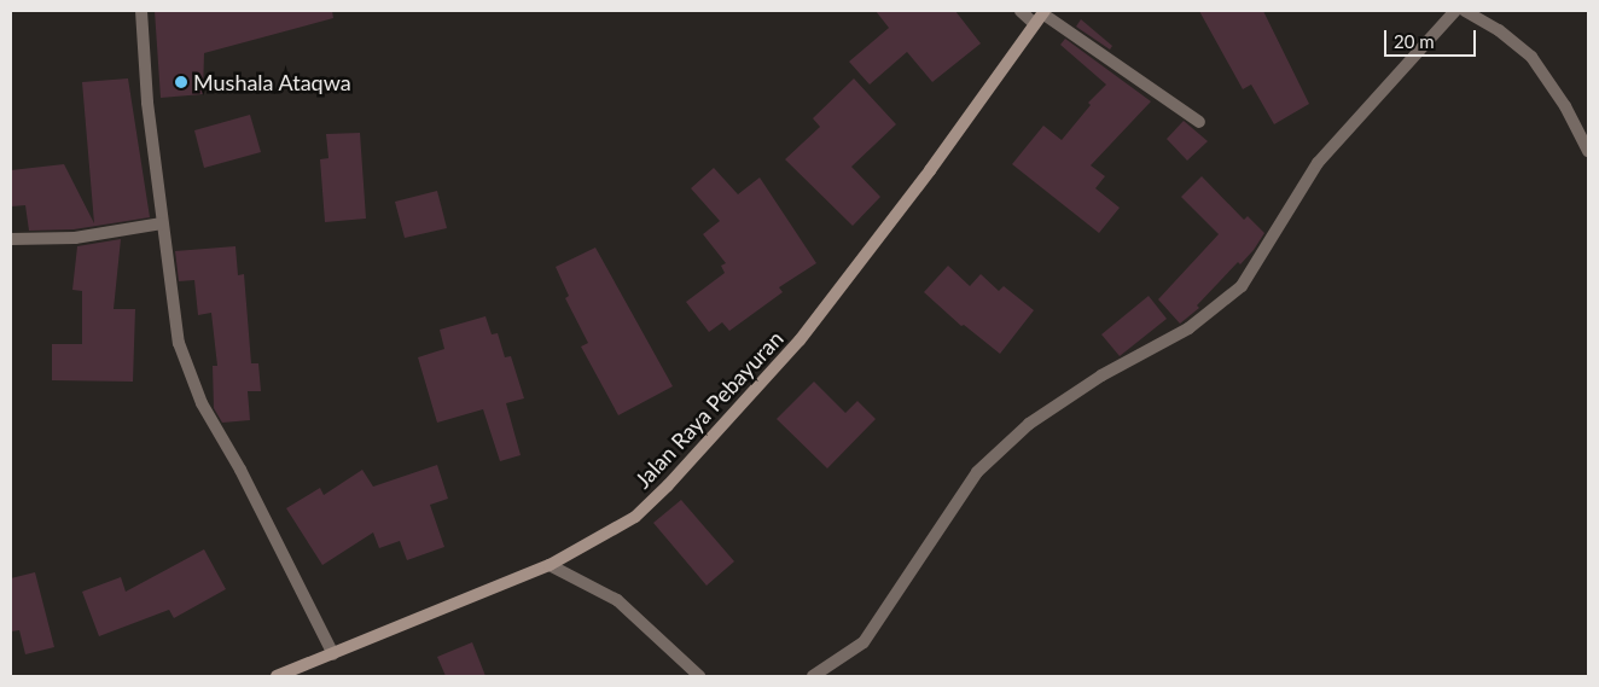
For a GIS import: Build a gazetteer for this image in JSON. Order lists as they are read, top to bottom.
{
  "streets": {
    "main road": ["Jalan Raya Pebayuran"]
  },
  "places": ["Mushala Ataqwa"],
  "scale_bar": "20 m"
}
